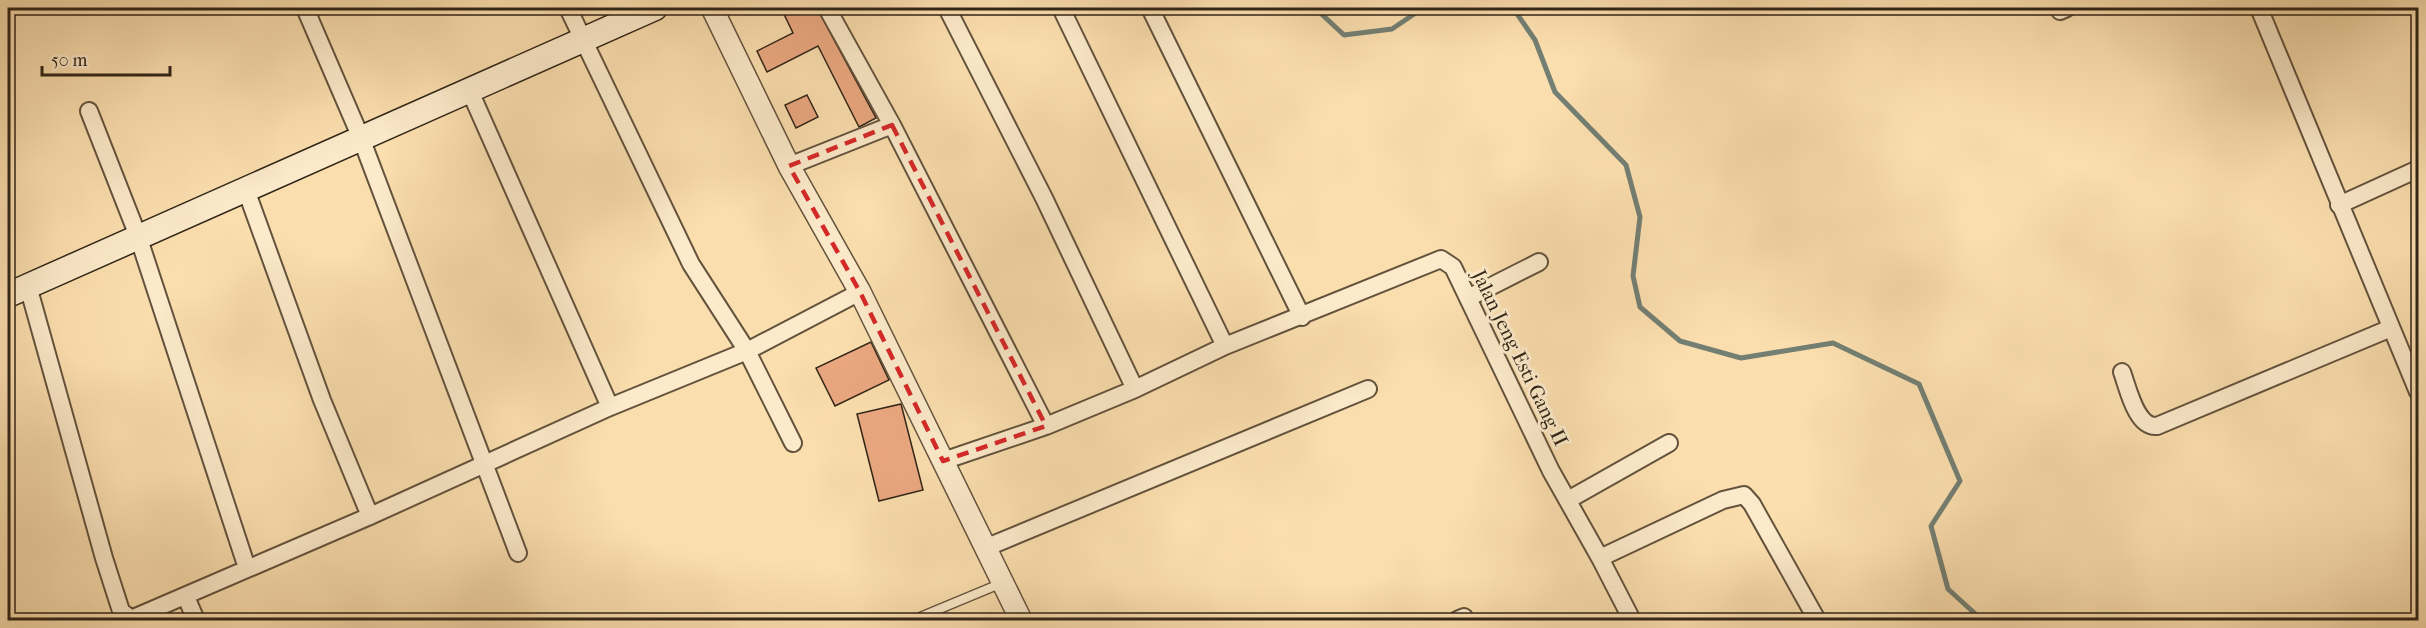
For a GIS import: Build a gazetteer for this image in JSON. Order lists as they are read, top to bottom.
{
  "streets": {
    "street": ["Jalan Jeng Esti Gang II"]
  },
  "scale_bar": "50 m"
}
